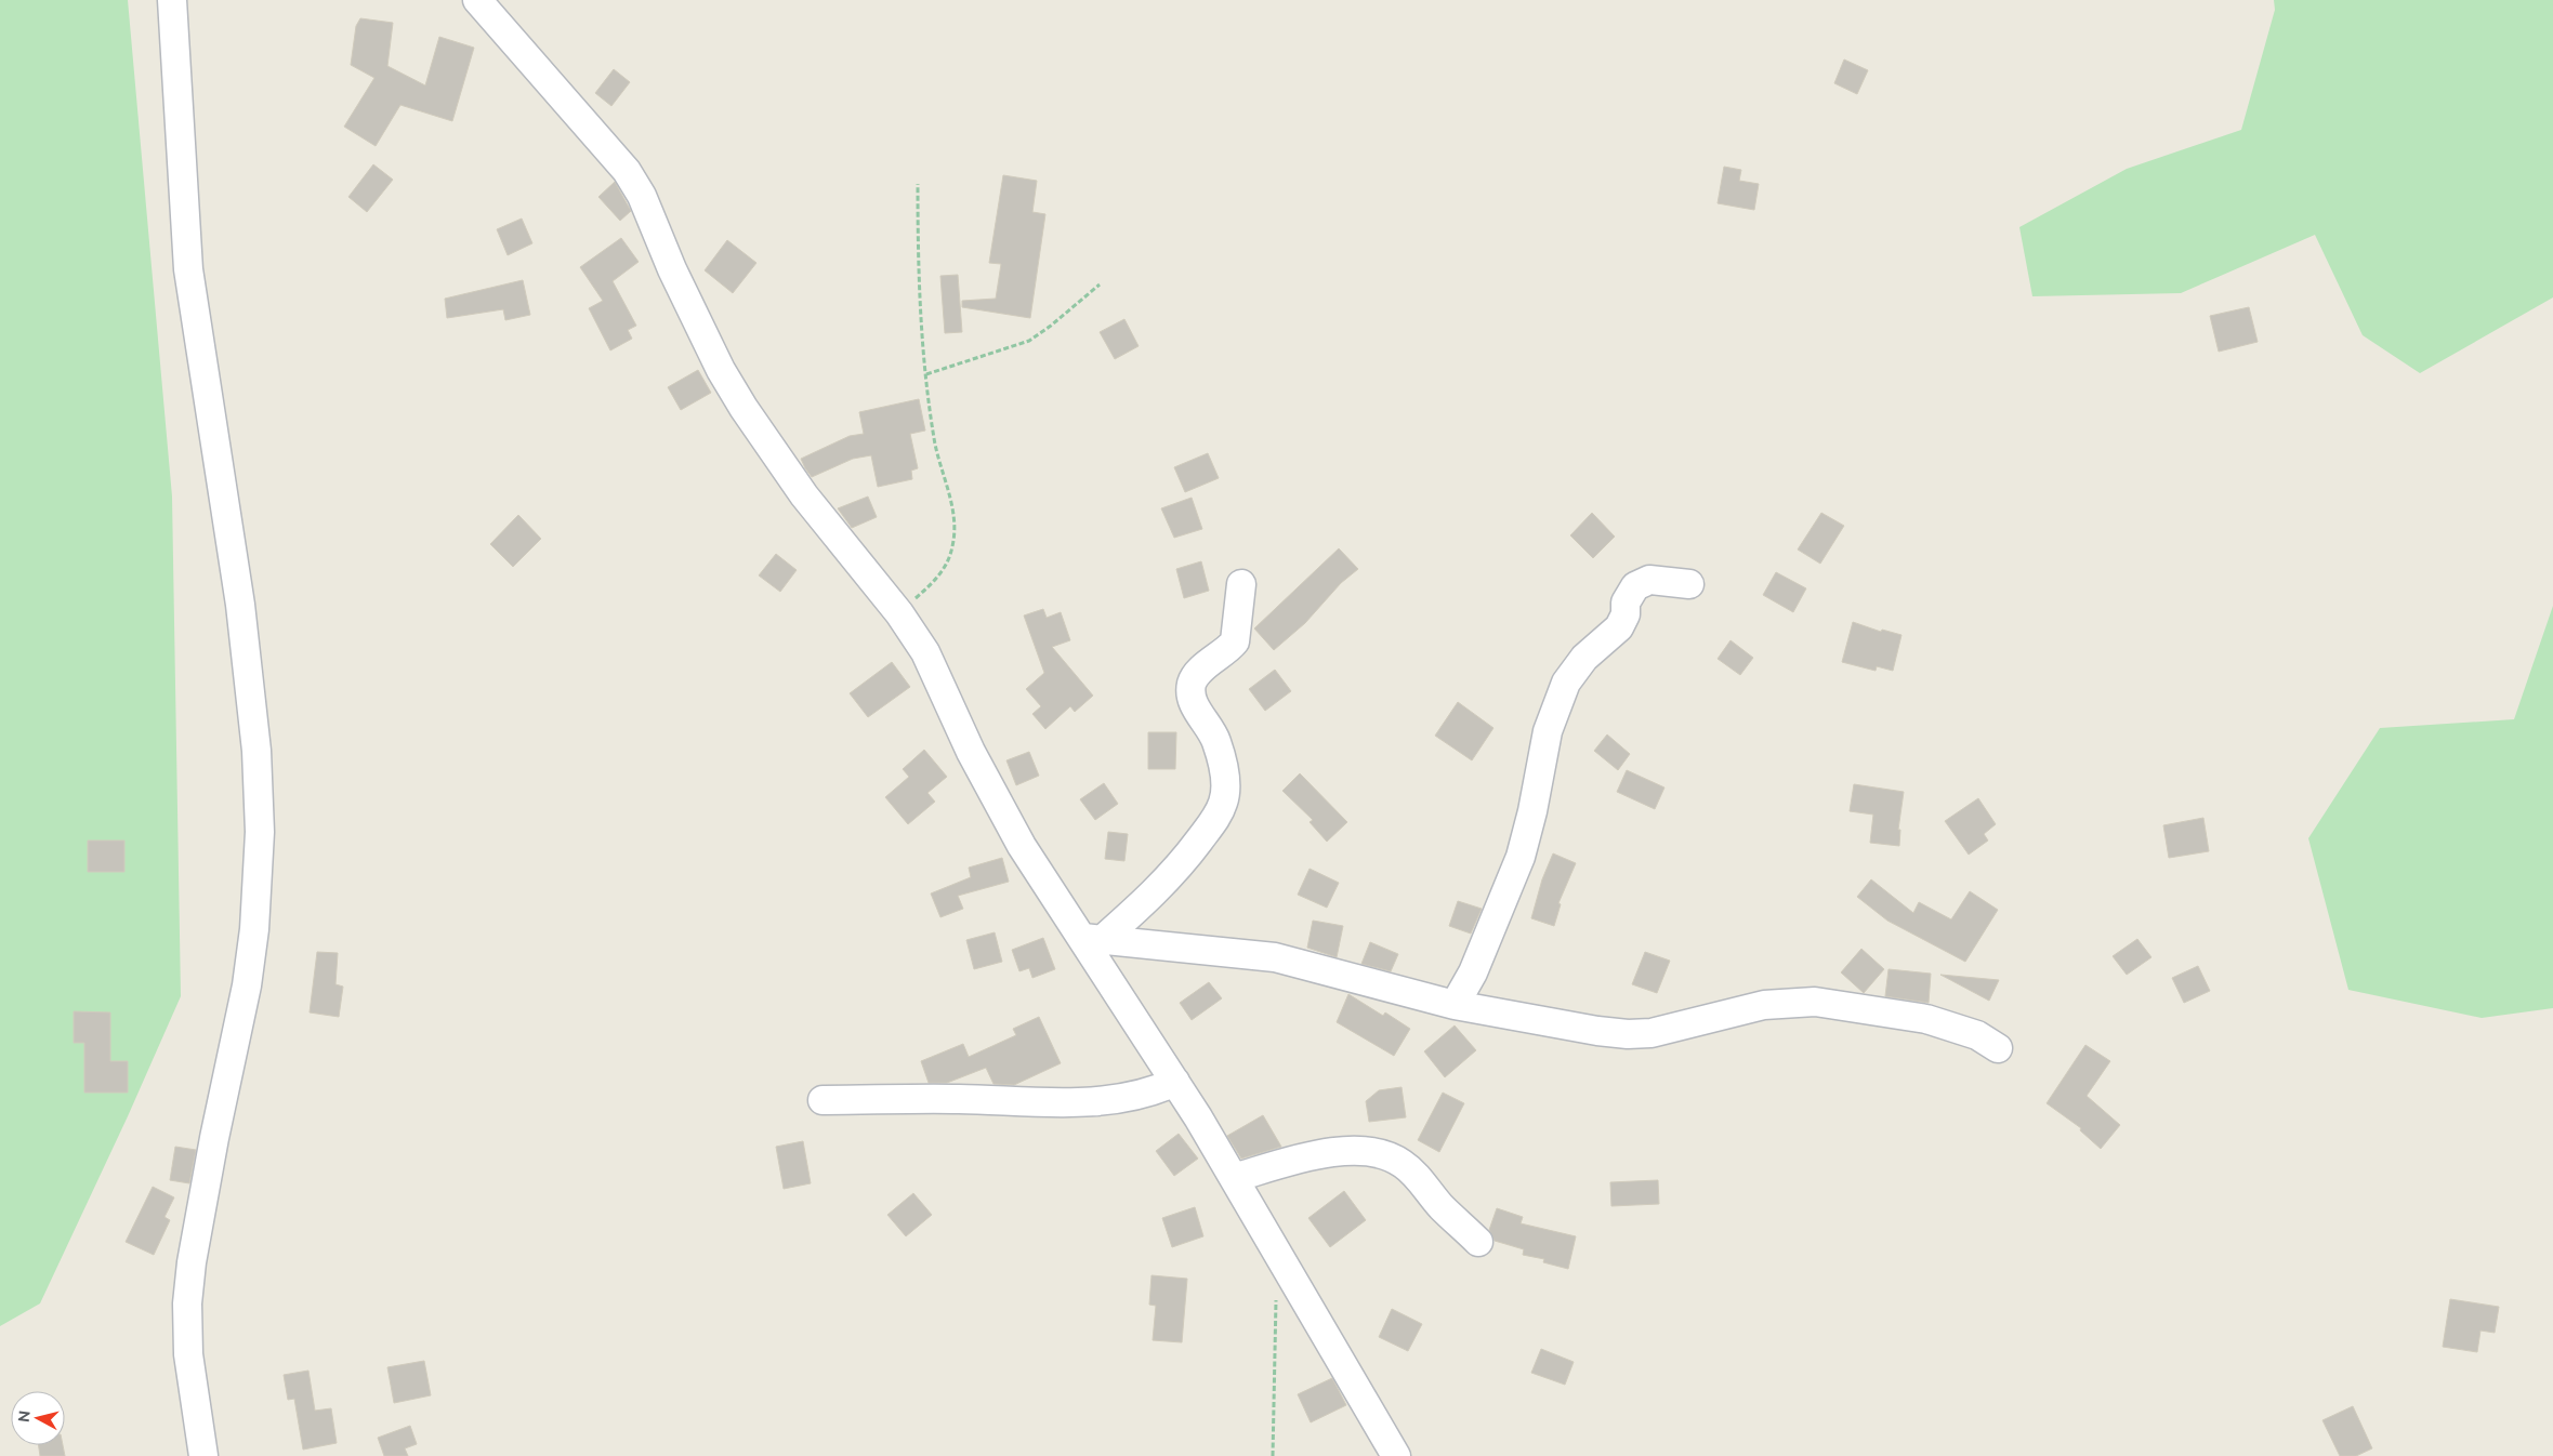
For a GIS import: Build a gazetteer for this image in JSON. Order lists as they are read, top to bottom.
{
  "north": "left"
}
